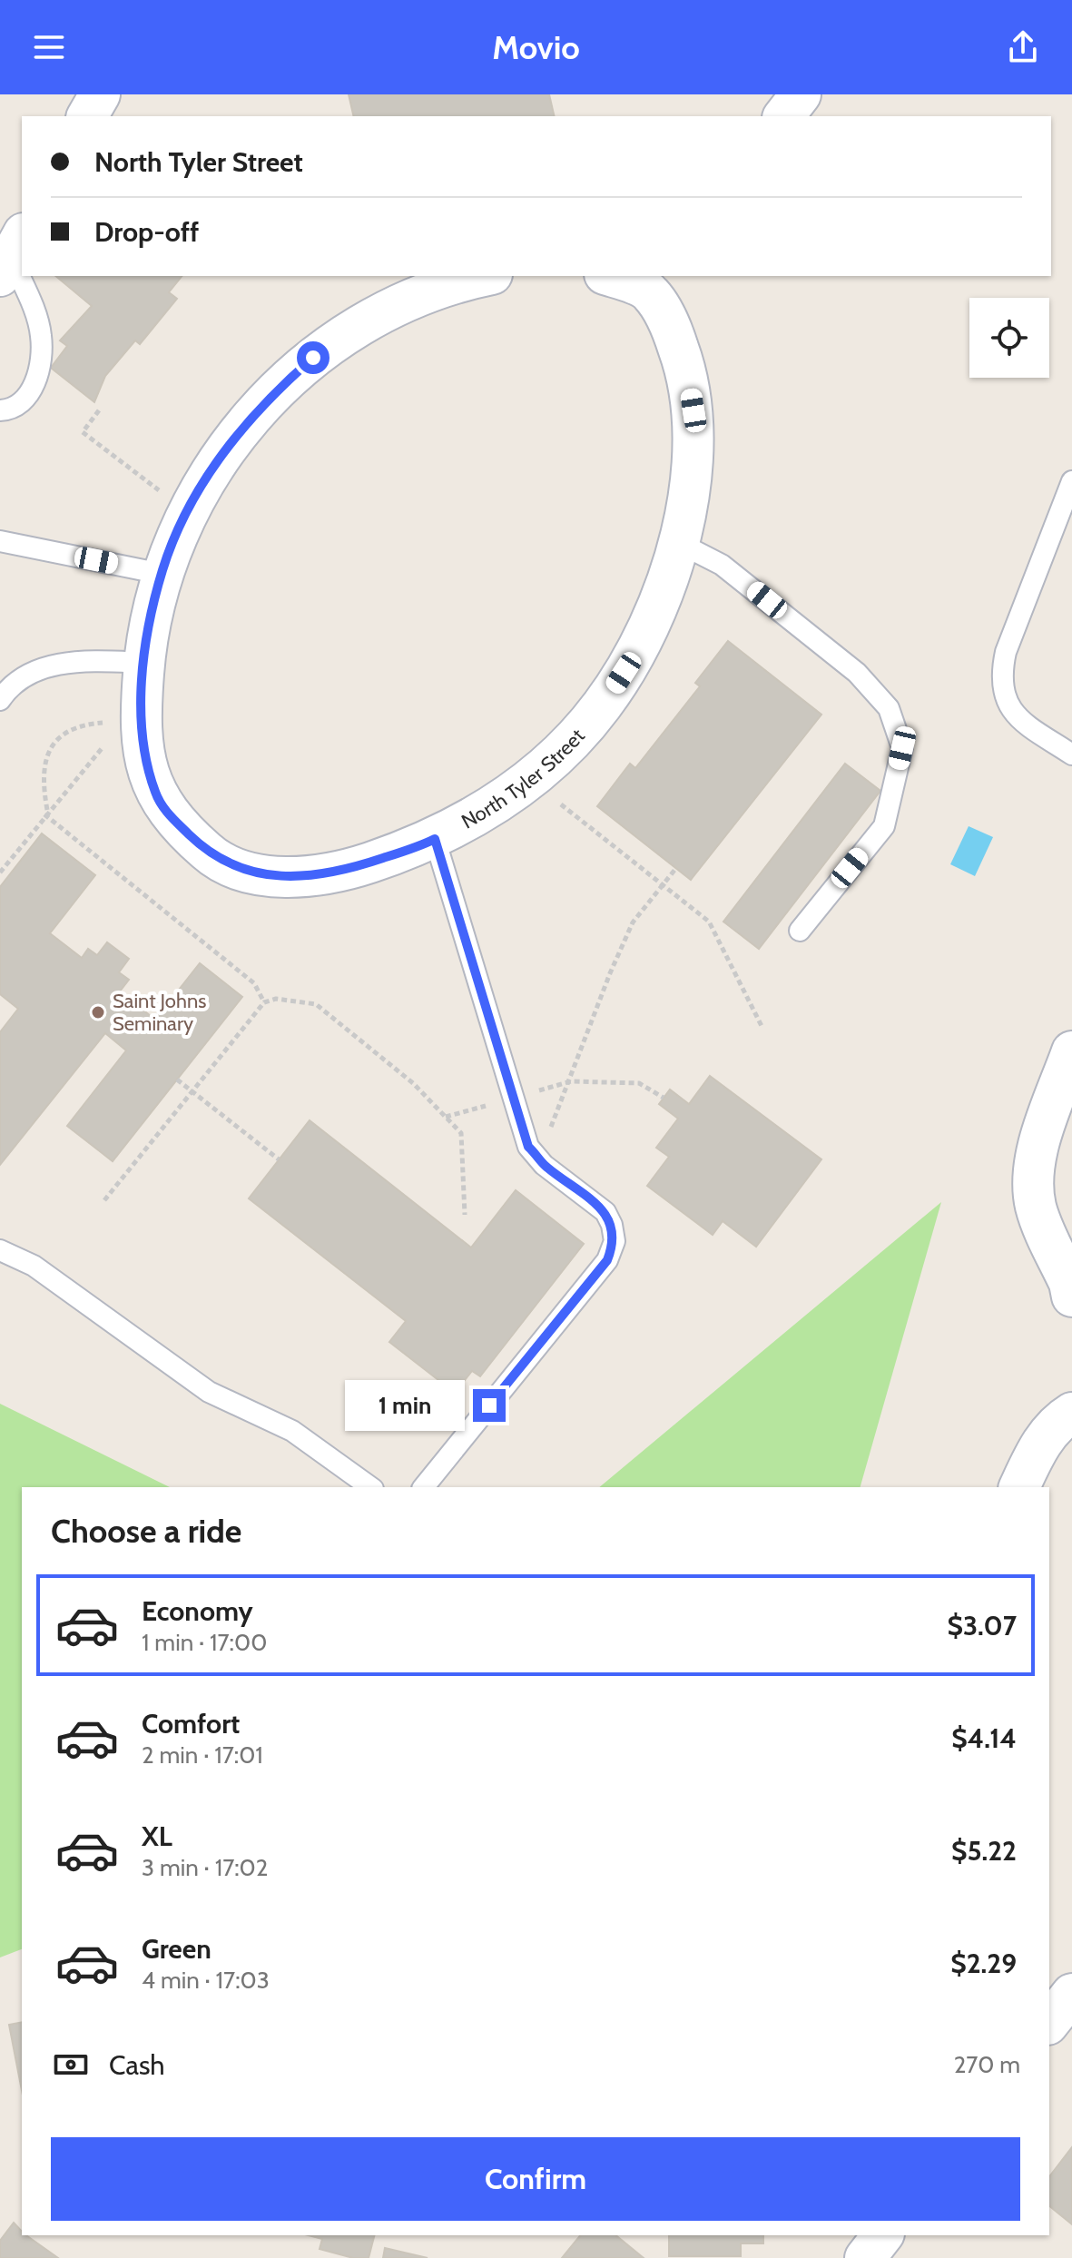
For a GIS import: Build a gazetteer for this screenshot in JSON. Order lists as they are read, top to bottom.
{
  "streets": {
    "street": ["North Tyler Street"]
  },
  "places": ["Saint Johns Seminary"],
  "page": {
    "header": "Movio",
    "banner": ["North Tyler Street", "Drop-off"],
    "bubble": "1 min",
    "heading": "Choose a ride",
    "list": [
      {
        "name": "Economy",
        "note": "1 min · 17:00",
        "value": "$3.07"
      },
      {
        "name": "Comfort",
        "note": "2 min · 17:01",
        "value": "$4.14"
      },
      {
        "name": "XL",
        "note": "3 min · 17:02",
        "value": "$5.22"
      },
      {
        "name": "Green",
        "note": "4 min · 17:03",
        "value": "$2.29"
      }
    ],
    "pay": ["Cash", "270 m"],
    "buttons": "Confirm"
  }
}
